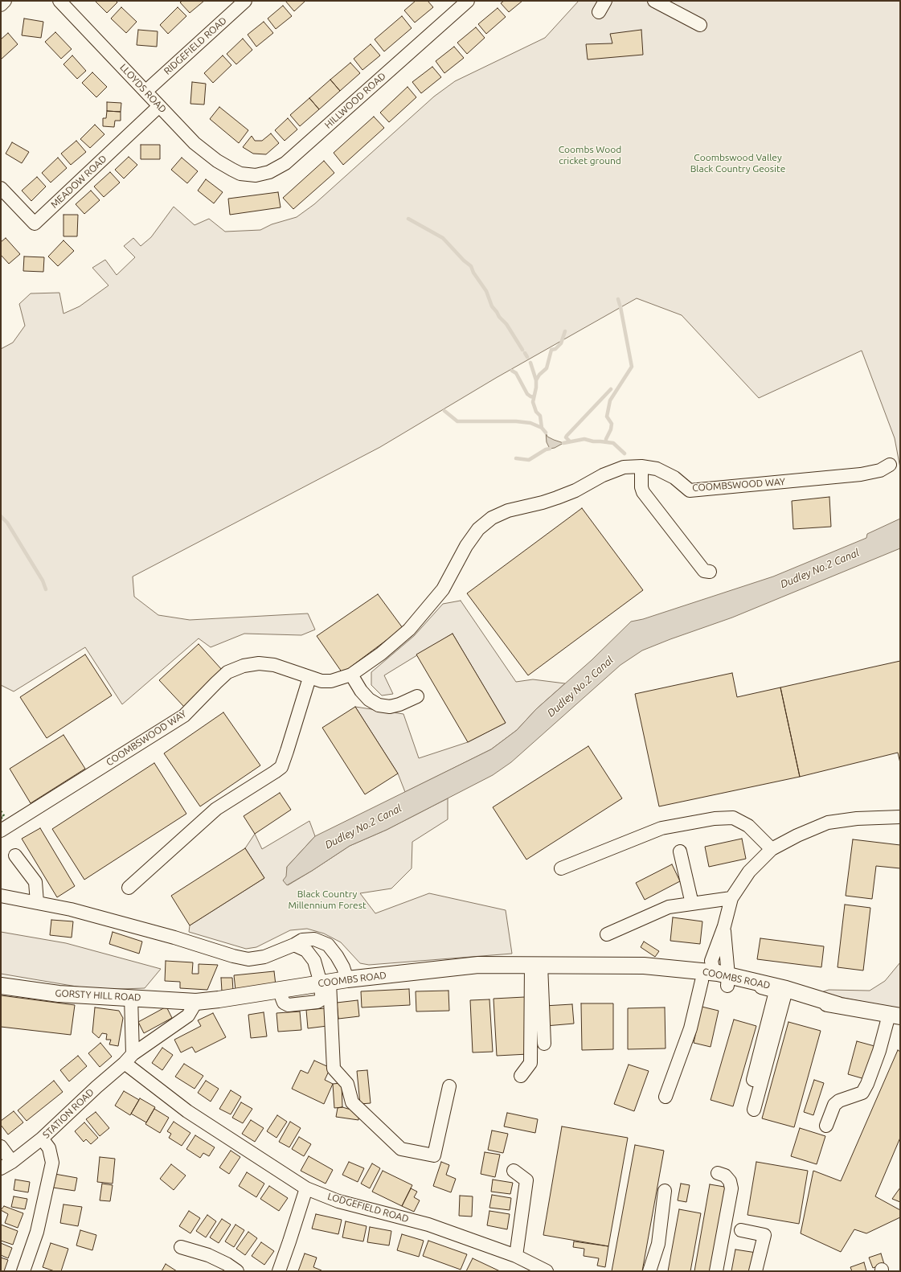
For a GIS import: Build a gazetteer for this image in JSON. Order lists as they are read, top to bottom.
{
  "streets": {
    "main road": ["COOMBS ROAD", "GORSTY HILL ROAD"],
    "street": [
      "RIDGEFIELD ROAD",
      "LLOYDS ROAD",
      "HILLWOOD ROAD",
      "MEADOW ROAD",
      "COOMBSWOOD WAY",
      "STATION ROAD",
      "LODGEFIELD ROAD"
    ]
  },
  "crossings": [
    ["RIDGEFIELD ROAD", "LLOYDS ROAD"],
    ["LLOYDS ROAD", "HILLWOOD ROAD"],
    ["LLOYDS ROAD", "MEADOW ROAD"],
    ["COOMBS ROAD", "GORSTY HILL ROAD"],
    ["STATION ROAD", "LODGEFIELD ROAD"]
  ],
  "water": ["Dudley No.2 Canal"],
  "parks": ["Coombs Wood cricket ground", "Coombswood Valley Black Country Geosite", "Black Country Millennium Forest"]
}
